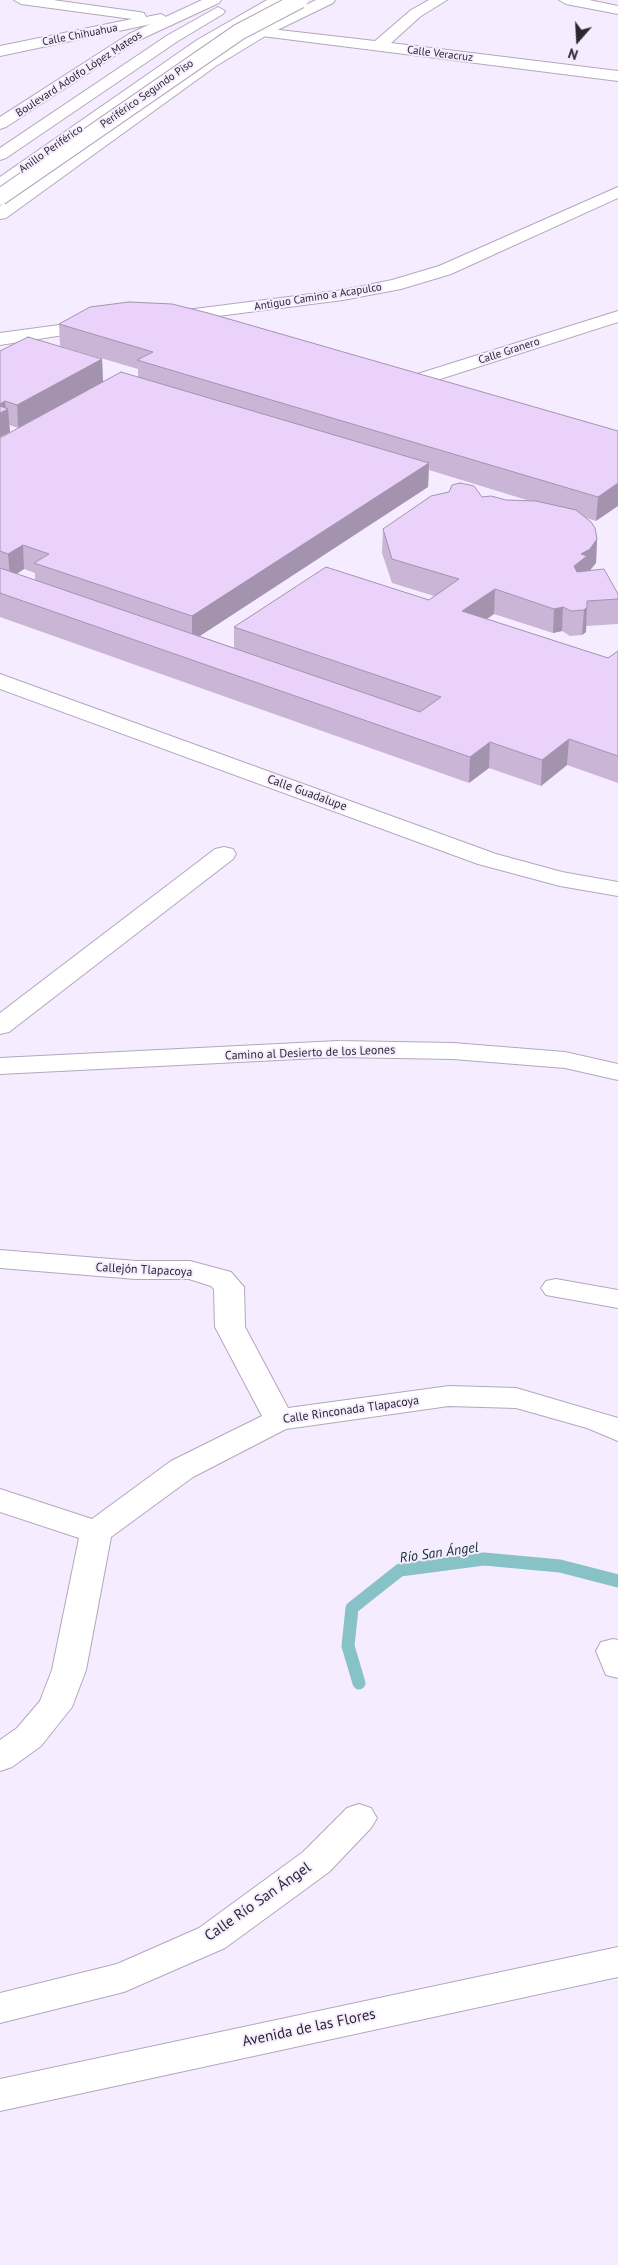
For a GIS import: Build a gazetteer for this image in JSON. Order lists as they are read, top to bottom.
{
  "streets": {
    "main road": [
      "Calle Chihuahua",
      "Calle Veracruz",
      "Boulevard Adolfo López Mateos",
      "Periférico Segundo Piso",
      "Anillo Periférico",
      "Antiguo Camino a Acapulco",
      "Calle Granero",
      "Calle Guadalupe",
      "Camino al Desierto de los Leones",
      "Callejón Tlapacoya",
      "Calle Rinconada Tlapacoya",
      "Calle Río San Ángel",
      "Avenida de las Flores"
    ]
  },
  "crossings": [
    ["Callejón Tlapacoya", "Calle Rinconada Tlapacoya"]
  ],
  "water": ["Río San Ángel"],
  "north": "bottom"
}
